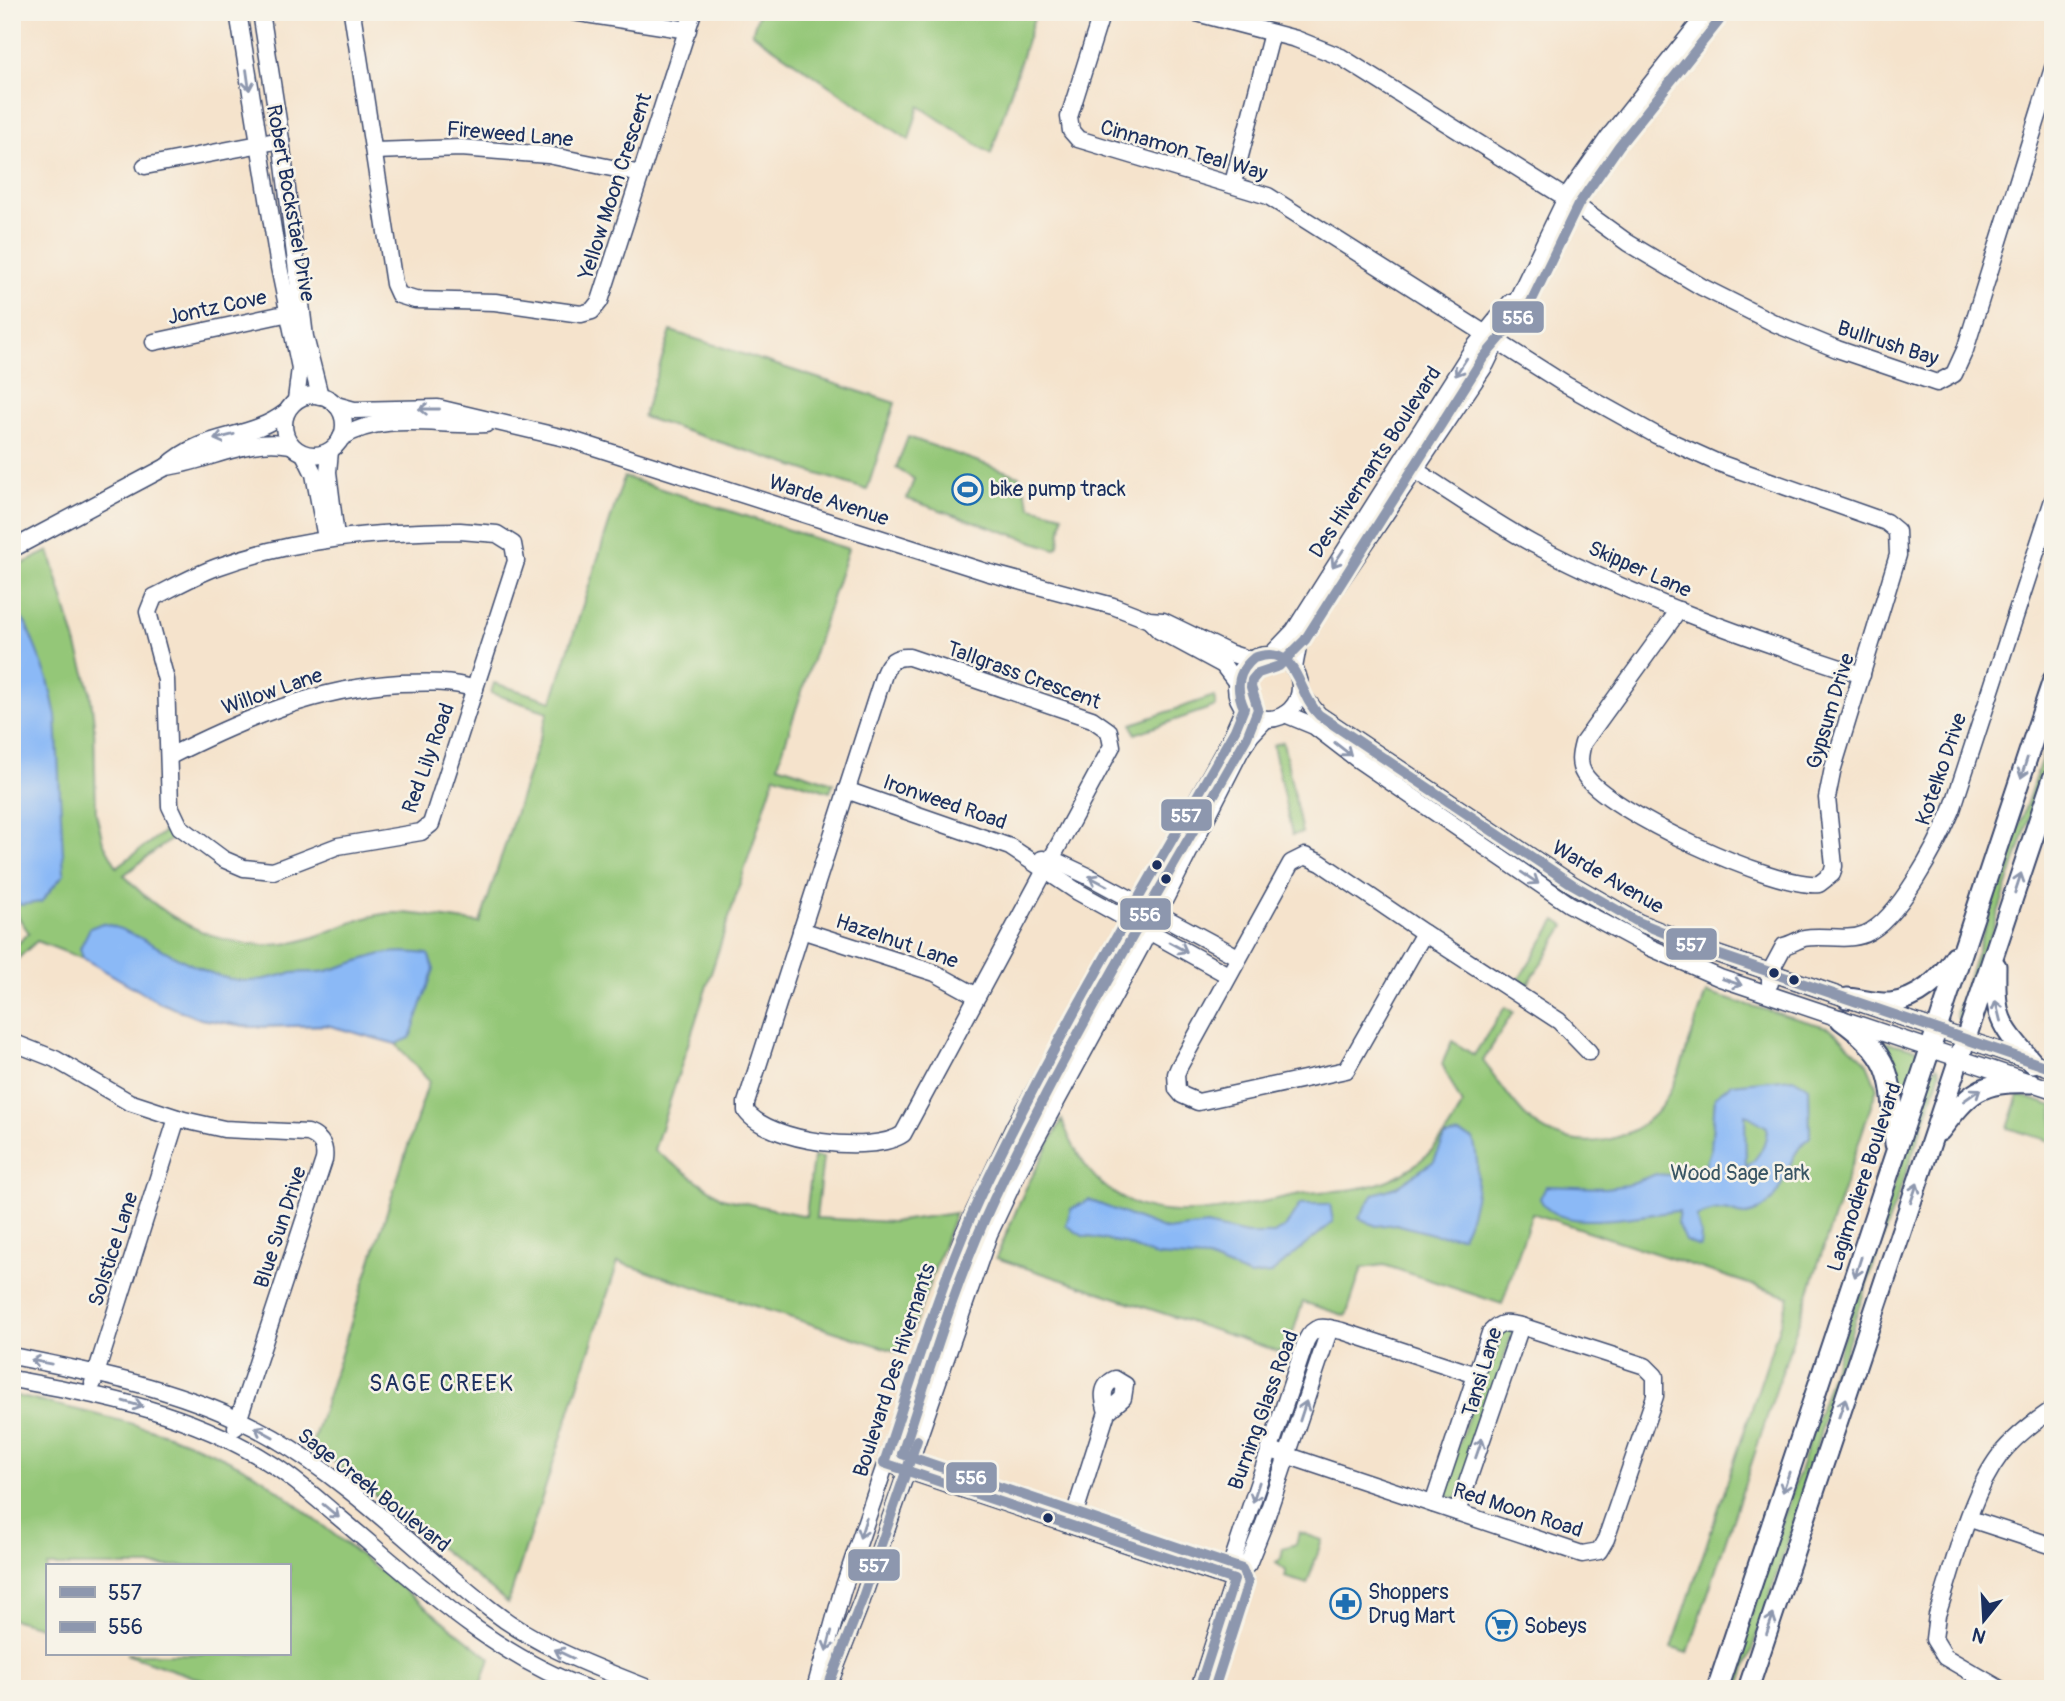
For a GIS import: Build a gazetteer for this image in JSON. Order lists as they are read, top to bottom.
{
  "streets": {
    "main road": ["Lagimodiere Boulevard"],
    "street": [
      "Fireweed Lane",
      "Cinnamon Teal Way",
      "Yellow Moon Crescent",
      "Robert Bockstael Drive",
      "Jontz Cove",
      "Bullrush Bay",
      "Des Hivernants Boulevard",
      "Warde Avenue",
      "Skipper Lane",
      "Tallgrass Crescent",
      "Willow Lane",
      "Gypsum Drive",
      "Red Lily Road",
      "Kotelko Drive",
      "Ironweed Road",
      "Hazelnut Lane",
      "Blue Sun Drive",
      "Solstice Lane",
      "Boulevard Des Hivernants",
      "Tansi Lane",
      "Burning Glass Road",
      "Sage Creek Boulevard",
      "Red Moon Road"
    ]
  },
  "crossings": [
    ["Fireweed Lane", "Yellow Moon Crescent"],
    ["Cinnamon Teal Way", "Des Hivernants Boulevard"],
    ["Cinnamon Teal Way", "Gypsum Drive"],
    ["Robert Bockstael Drive", "Jontz Cove"],
    ["Robert Bockstael Drive", "Warde Avenue"],
    ["Bullrush Bay", "Des Hivernants Boulevard"],
    ["Des Hivernants Boulevard", "Warde Avenue"],
    ["Des Hivernants Boulevard", "Skipper Lane"],
    ["Des Hivernants Boulevard", "Gypsum Drive"],
    ["Des Hivernants Boulevard", "Boulevard Des Hivernants"],
    ["Warde Avenue", "Kotelko Drive"],
    ["Warde Avenue", "Lagimodiere Boulevard"],
    ["Warde Avenue", "Boulevard Des Hivernants"],
    ["Skipper Lane", "Gypsum Drive"],
    ["Tallgrass Crescent", "Ironweed Road"],
    ["Tallgrass Crescent", "Hazelnut Lane"],
    ["Willow Lane", "Red Lily Road"],
    ["Ironweed Road", "Boulevard Des Hivernants"],
    ["Blue Sun Drive", "Solstice Lane"],
    ["Blue Sun Drive", "Sage Creek Boulevard"],
    ["Solstice Lane", "Sage Creek Boulevard"],
    ["Tansi Lane", "Red Moon Road"],
    ["Burning Glass Road", "Red Moon Road"]
  ],
  "districts": ["SAGE CREEK"],
  "parks": ["Wood Sage Park"],
  "places": {
    "sports": ["bike pump track"],
    "pharmacy": ["Shoppers Drug Mart"],
    "supermarket": ["Sobeys"]
  },
  "lines": ["transit line 556", "transit line 557"],
  "legend": ["557", "556"],
  "north": "bottom"
}
